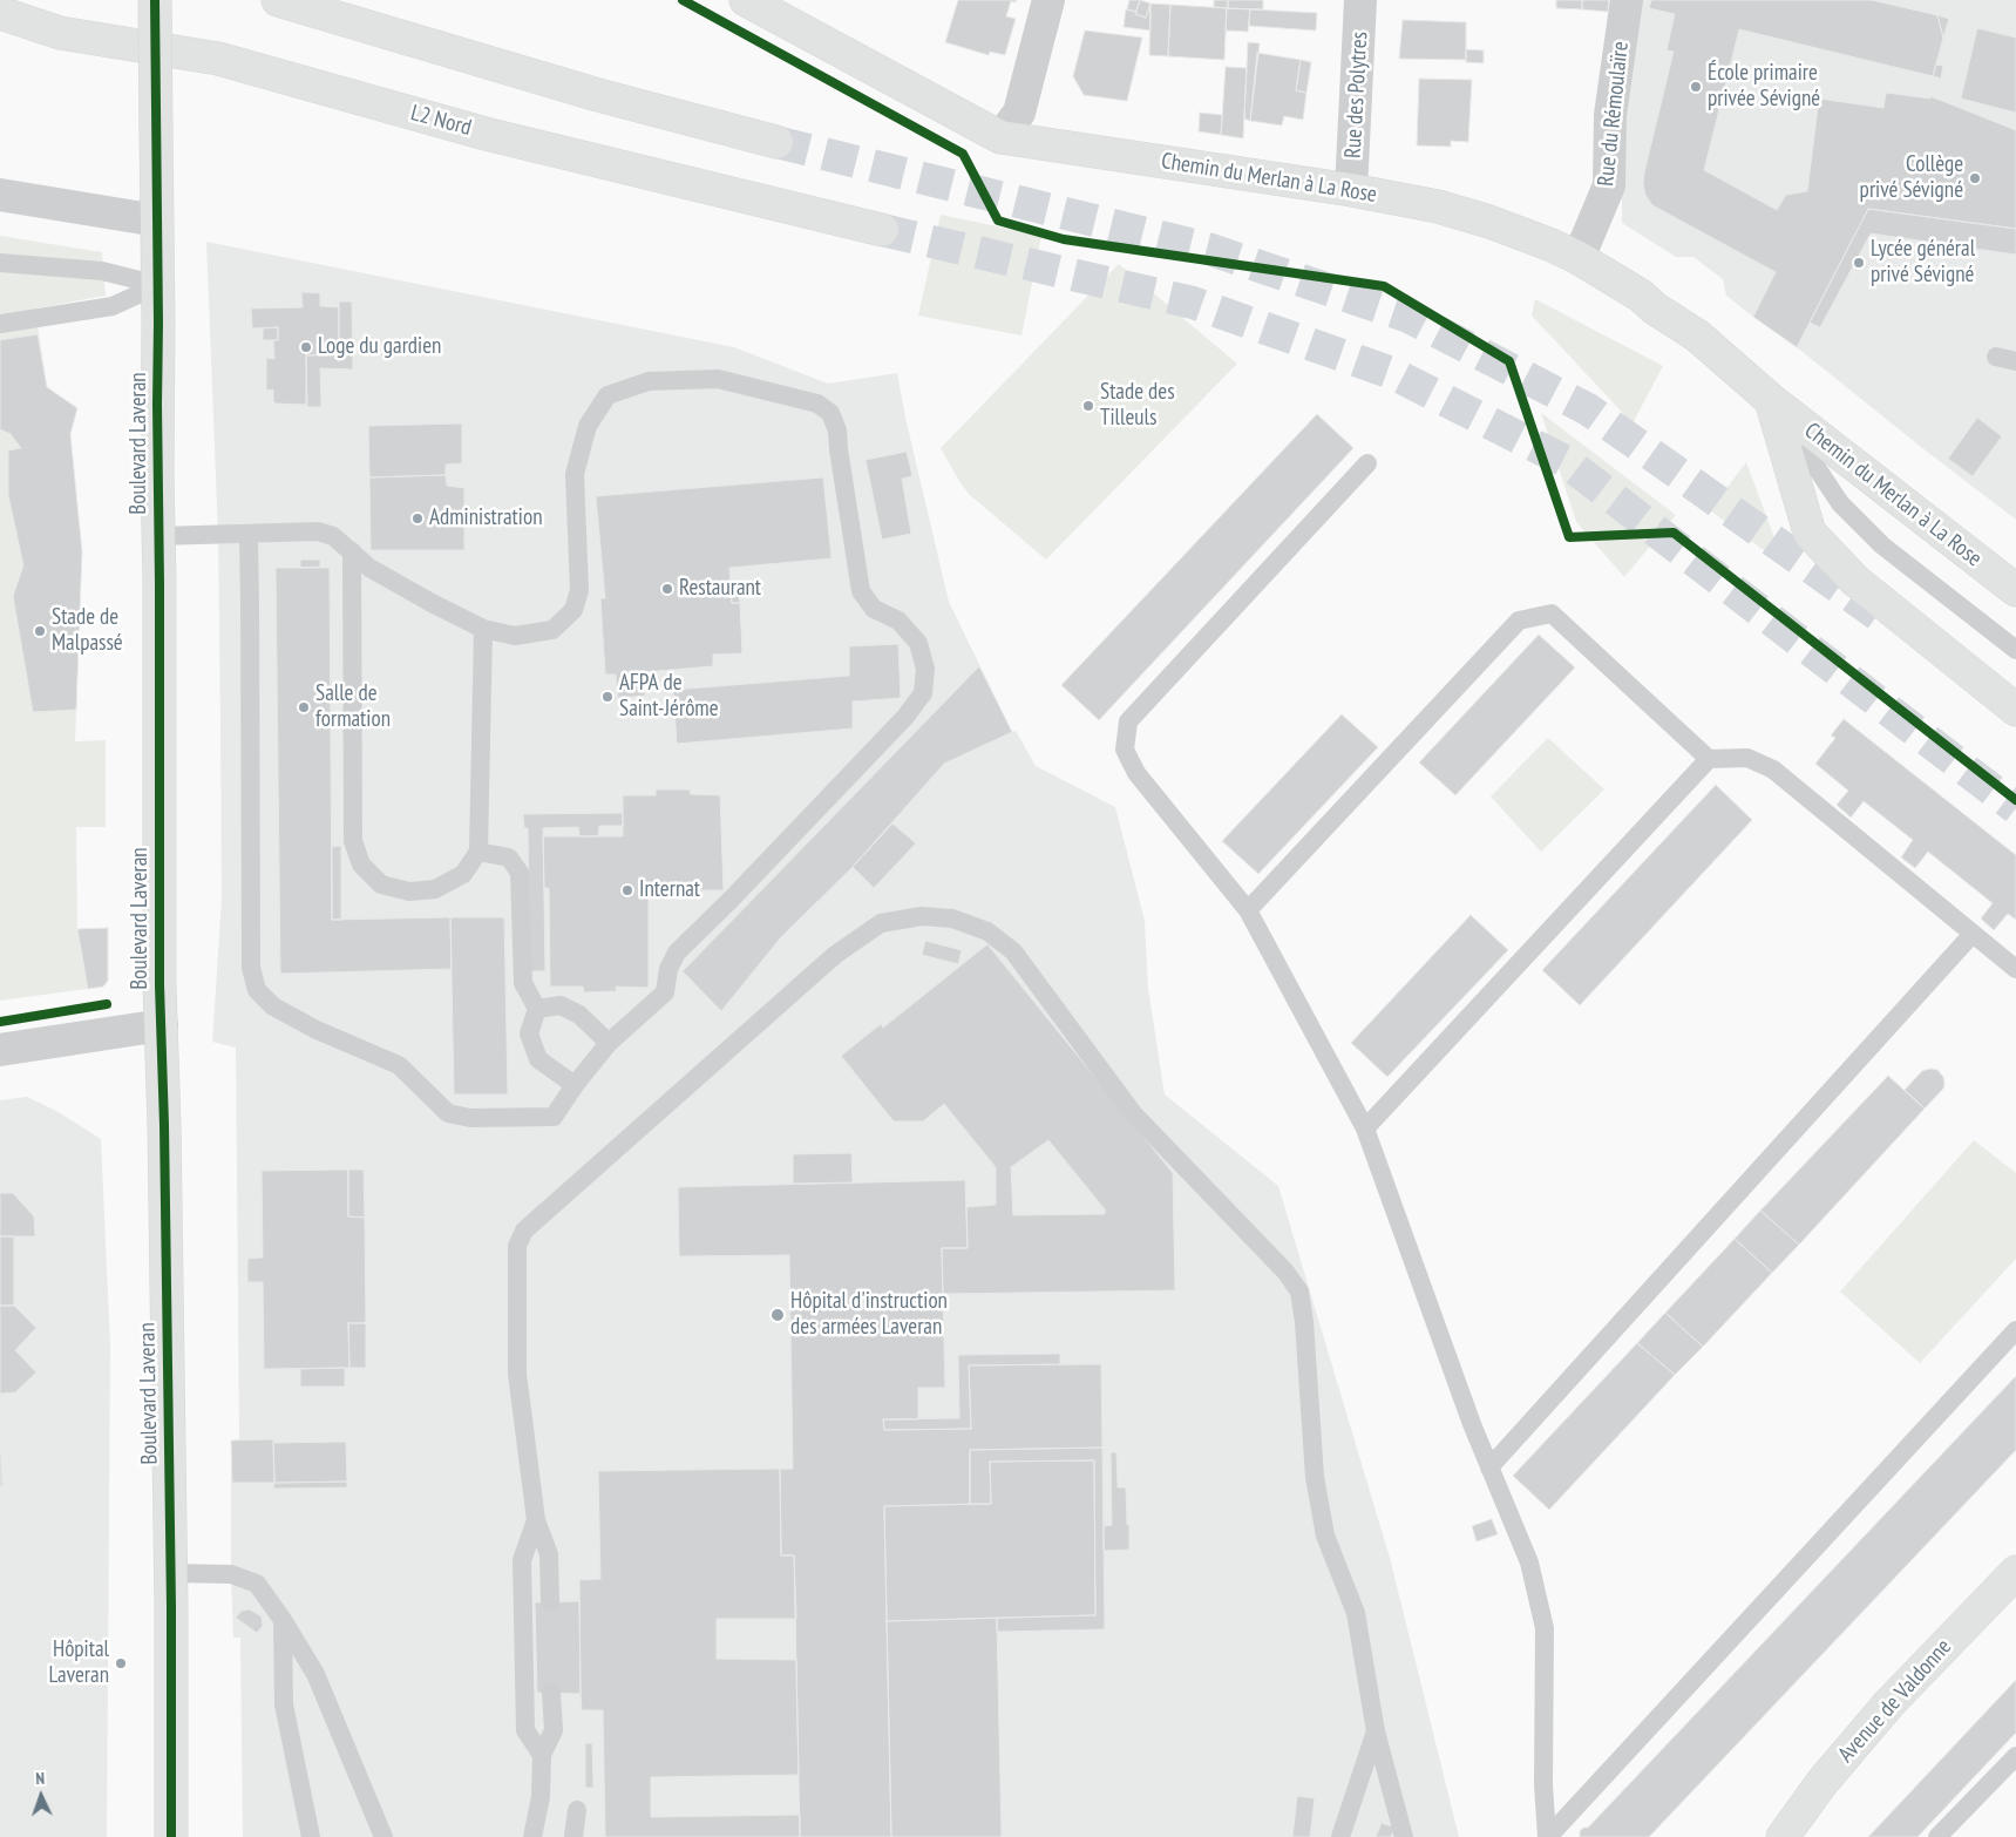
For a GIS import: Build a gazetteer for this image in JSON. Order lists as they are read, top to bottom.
{
  "streets": {
    "main road": [
      "L2 Nord",
      "Chemin du Merlan à La Rose",
      "Boulevard Laveran",
      "Avenue de Valdonne"
    ],
    "street": ["Rue des Polytres", "Rue du Rémoulaïre"]
  },
  "crossings": [
    ["Rue des Polytres", "Chemin du Merlan à La Rose"],
    ["Rue du Rémoulaïre", "Chemin du Merlan à La Rose"]
  ],
  "places": [
    "École primaire privée Sévigné",
    "Collège privé Sévigné",
    "Lycée général privé Sévigné",
    "Loge du gardien",
    "Stade des Tilleuls",
    "Administration",
    "Restaurant",
    "Stade de Malpassé",
    "AFPA de Saint-Jérôme",
    "Salle de formation",
    "Internat",
    "Hôpital d'instruction des armées Laveran",
    "Hôpital Laveran"
  ],
  "north": "top"
}
